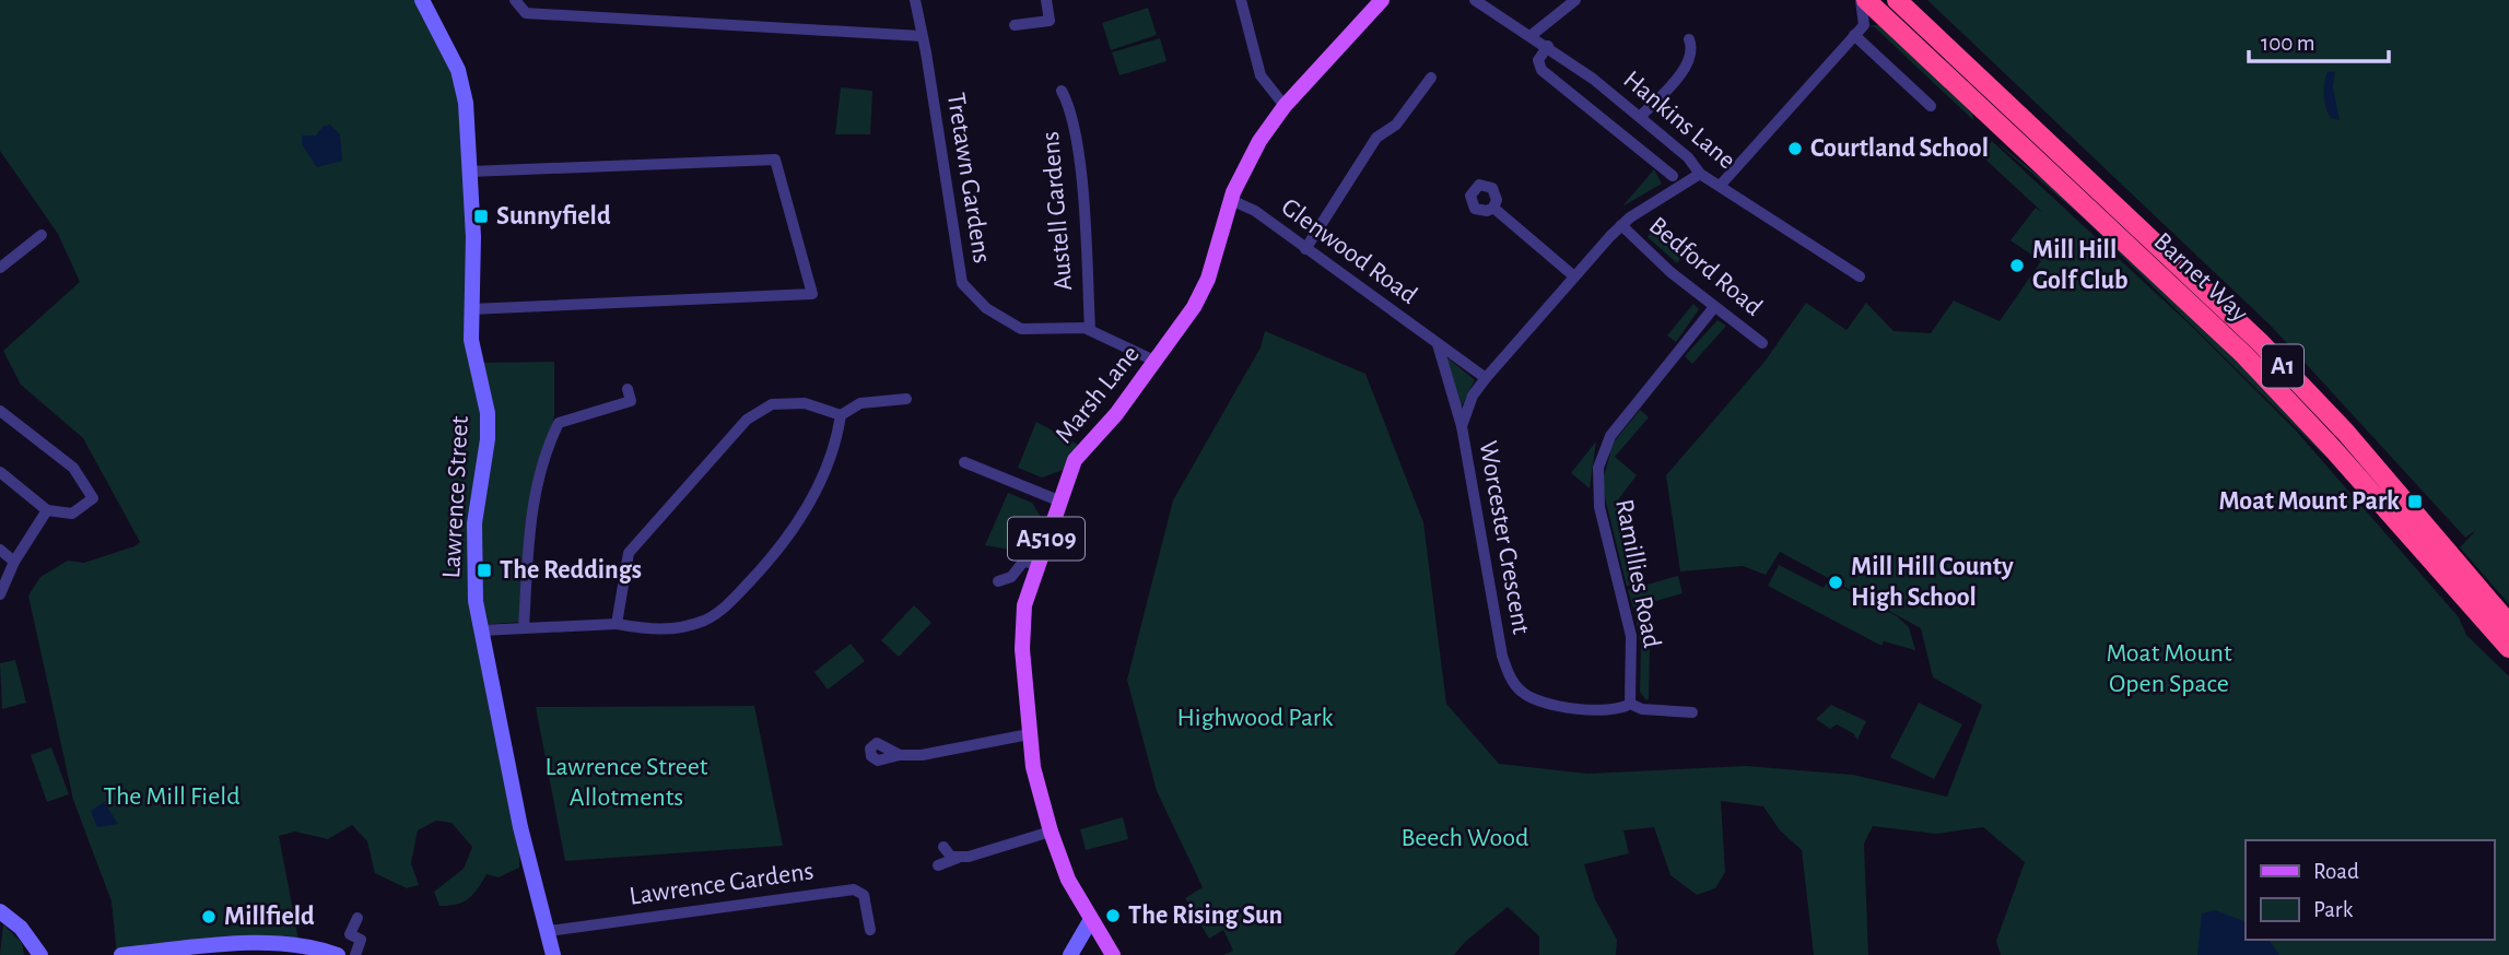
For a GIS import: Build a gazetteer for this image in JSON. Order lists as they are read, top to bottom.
{
  "streets": {
    "highway": ["Barnet Way", "A1"],
    "main road": ["Marsh Lane", "A5109"],
    "street": [
      "Hankins Lane",
      "Tretawn Gardens",
      "Austell Gardens",
      "Glenwood Road",
      "Bedford Road",
      "Lawrence Street",
      "Worcester Crescent",
      "Ramillies Road",
      "Lawrence Gardens"
    ]
  },
  "crossings": [
    ["Hankins Lane", "Worcester Crescent"],
    ["Tretawn Gardens", "Austell Gardens"],
    ["Tretawn Gardens", "Marsh Lane"],
    ["Glenwood Road", "Marsh Lane"],
    ["Glenwood Road", "Worcester Crescent"],
    ["Bedford Road", "Worcester Crescent"],
    ["Bedford Road", "Ramillies Road"],
    ["Lawrence Street", "Lawrence Gardens"],
    ["Worcester Crescent", "Ramillies Road"]
  ],
  "parks": [
    "Moat Mount Open Space",
    "Highwood Park",
    "Lawrence Street Allotments",
    "The Mill Field",
    "Beech Wood"
  ],
  "places": {
    "other": [
      "Courtland School",
      "Mill Hill Golf Club",
      "Mill Hill County High School",
      "The Rising Sun",
      "Millfield"
    ],
    "transit": ["Sunnyfield", "Moat Mount Park", "The Reddings"]
  },
  "legend": ["Road", "Park"],
  "scale_bar": "100 m"
}
